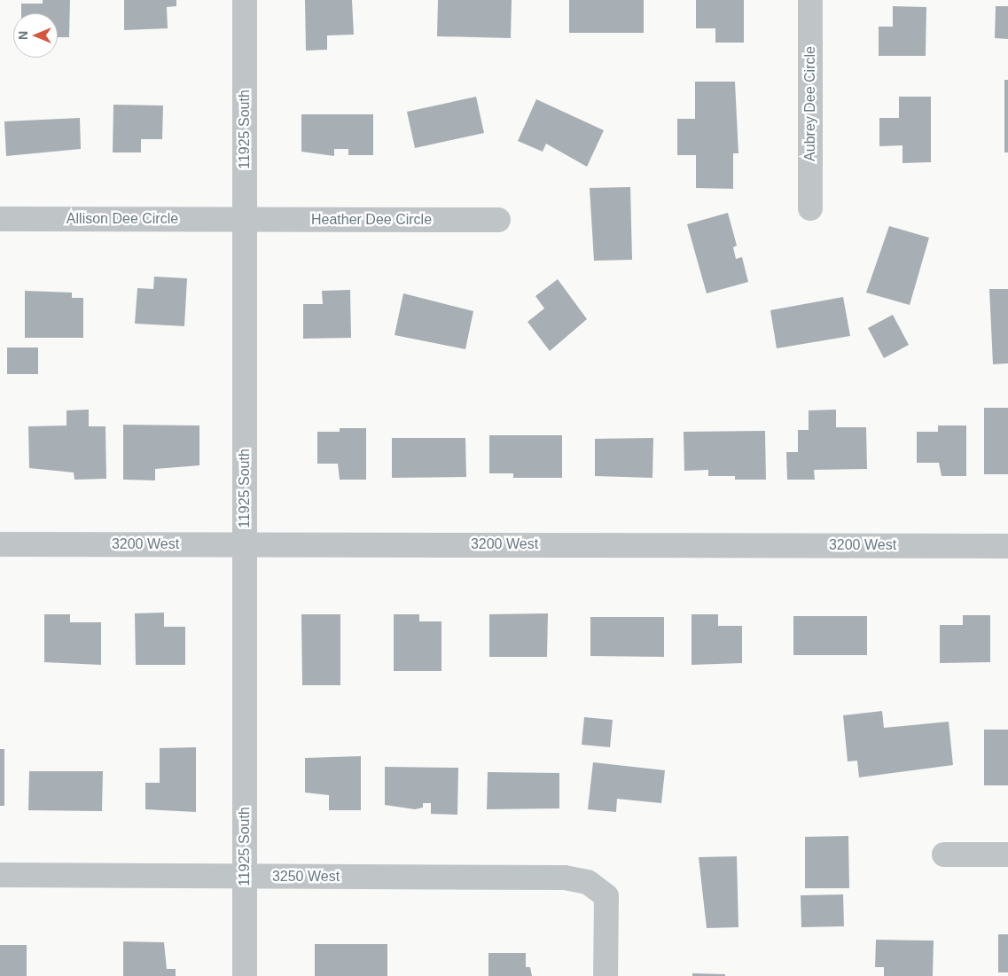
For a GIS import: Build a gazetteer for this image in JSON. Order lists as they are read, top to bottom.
{
  "streets": {
    "street": [
      "Aubrey Dee Circle",
      "11925 South",
      "Allison Dee Circle",
      "Heather Dee Circle",
      "3200 West",
      "3250 West"
    ]
  },
  "crossings": [
    ["11925 South", "Allison Dee Circle"],
    ["11925 South", "Heather Dee Circle"],
    ["11925 South", "3200 West"],
    ["11925 South", "3250 West"],
    ["Allison Dee Circle", "Heather Dee Circle"]
  ],
  "north": "left"
}
